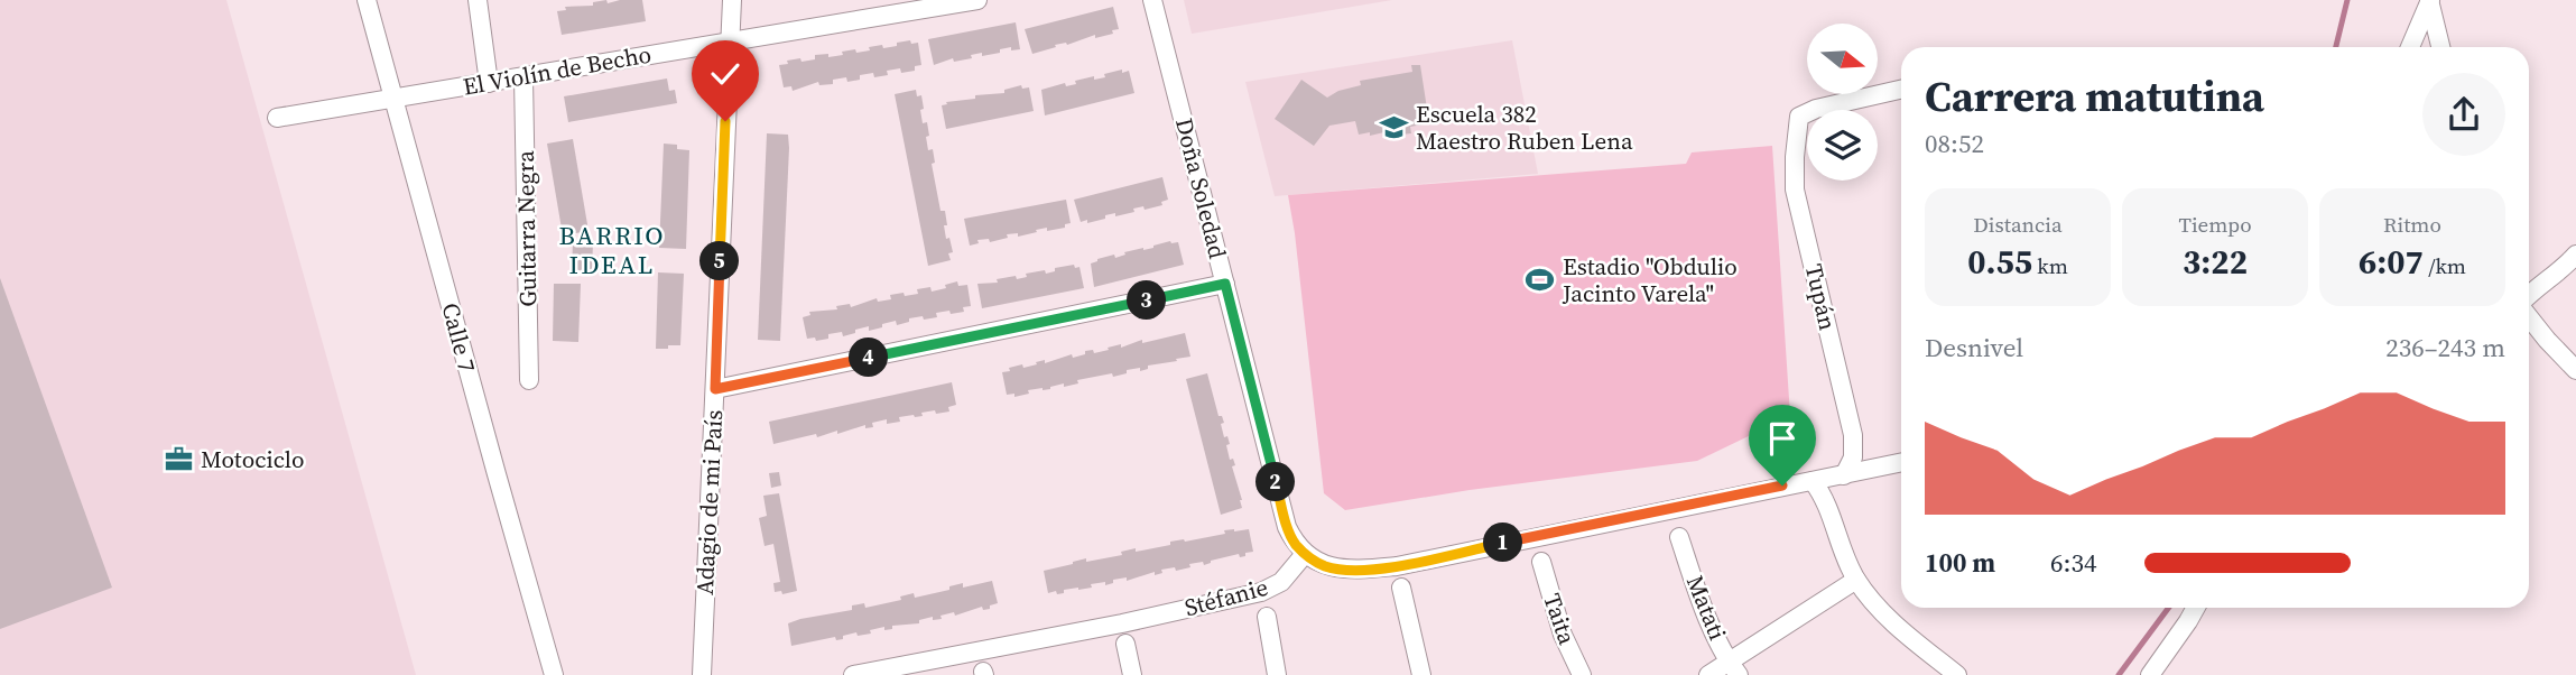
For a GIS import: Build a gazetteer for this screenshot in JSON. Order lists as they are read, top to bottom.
{
  "streets": {
    "street": [
      "El Violín de Becho",
      "Doña Soledad",
      "Guitarra Negra",
      "Tupán",
      "Calle 7",
      "Adagio de mi País",
      "Stéfanie",
      "Matati",
      "Taita"
    ]
  },
  "crossings": [
    ["El Violín de Becho", "Guitarra Negra"],
    ["El Violín de Becho", "Calle 7"],
    ["El Violín de Becho", "Adagio de mi País"],
    ["Doña Soledad", "Stéfanie"]
  ],
  "districts": ["BARRIO IDEAL"],
  "places": {
    "school or university": ["Escuela 382 Maestro Ruben Lena"],
    "sports": ["Estadio \"Obdulio Jacinto Varela\""],
    "office": ["Motociclo"]
  },
  "north": "right",
  "page": {
    "heading": ["Carrera matutina", "08:52"],
    "stats": [
      ["Distancia", "0.55 km"],
      ["Tiempo", "3:22"],
      ["Ritmo", "6:07 /km"]
    ],
    "pins": [
      "5",
      "3",
      "4",
      "2",
      "1"
    ],
    "chart": ["Desnivel", "236–243 m"],
    "list": [
      {
        "name": "100 m",
        "note": "6:34"
      }
    ]
  }
}
